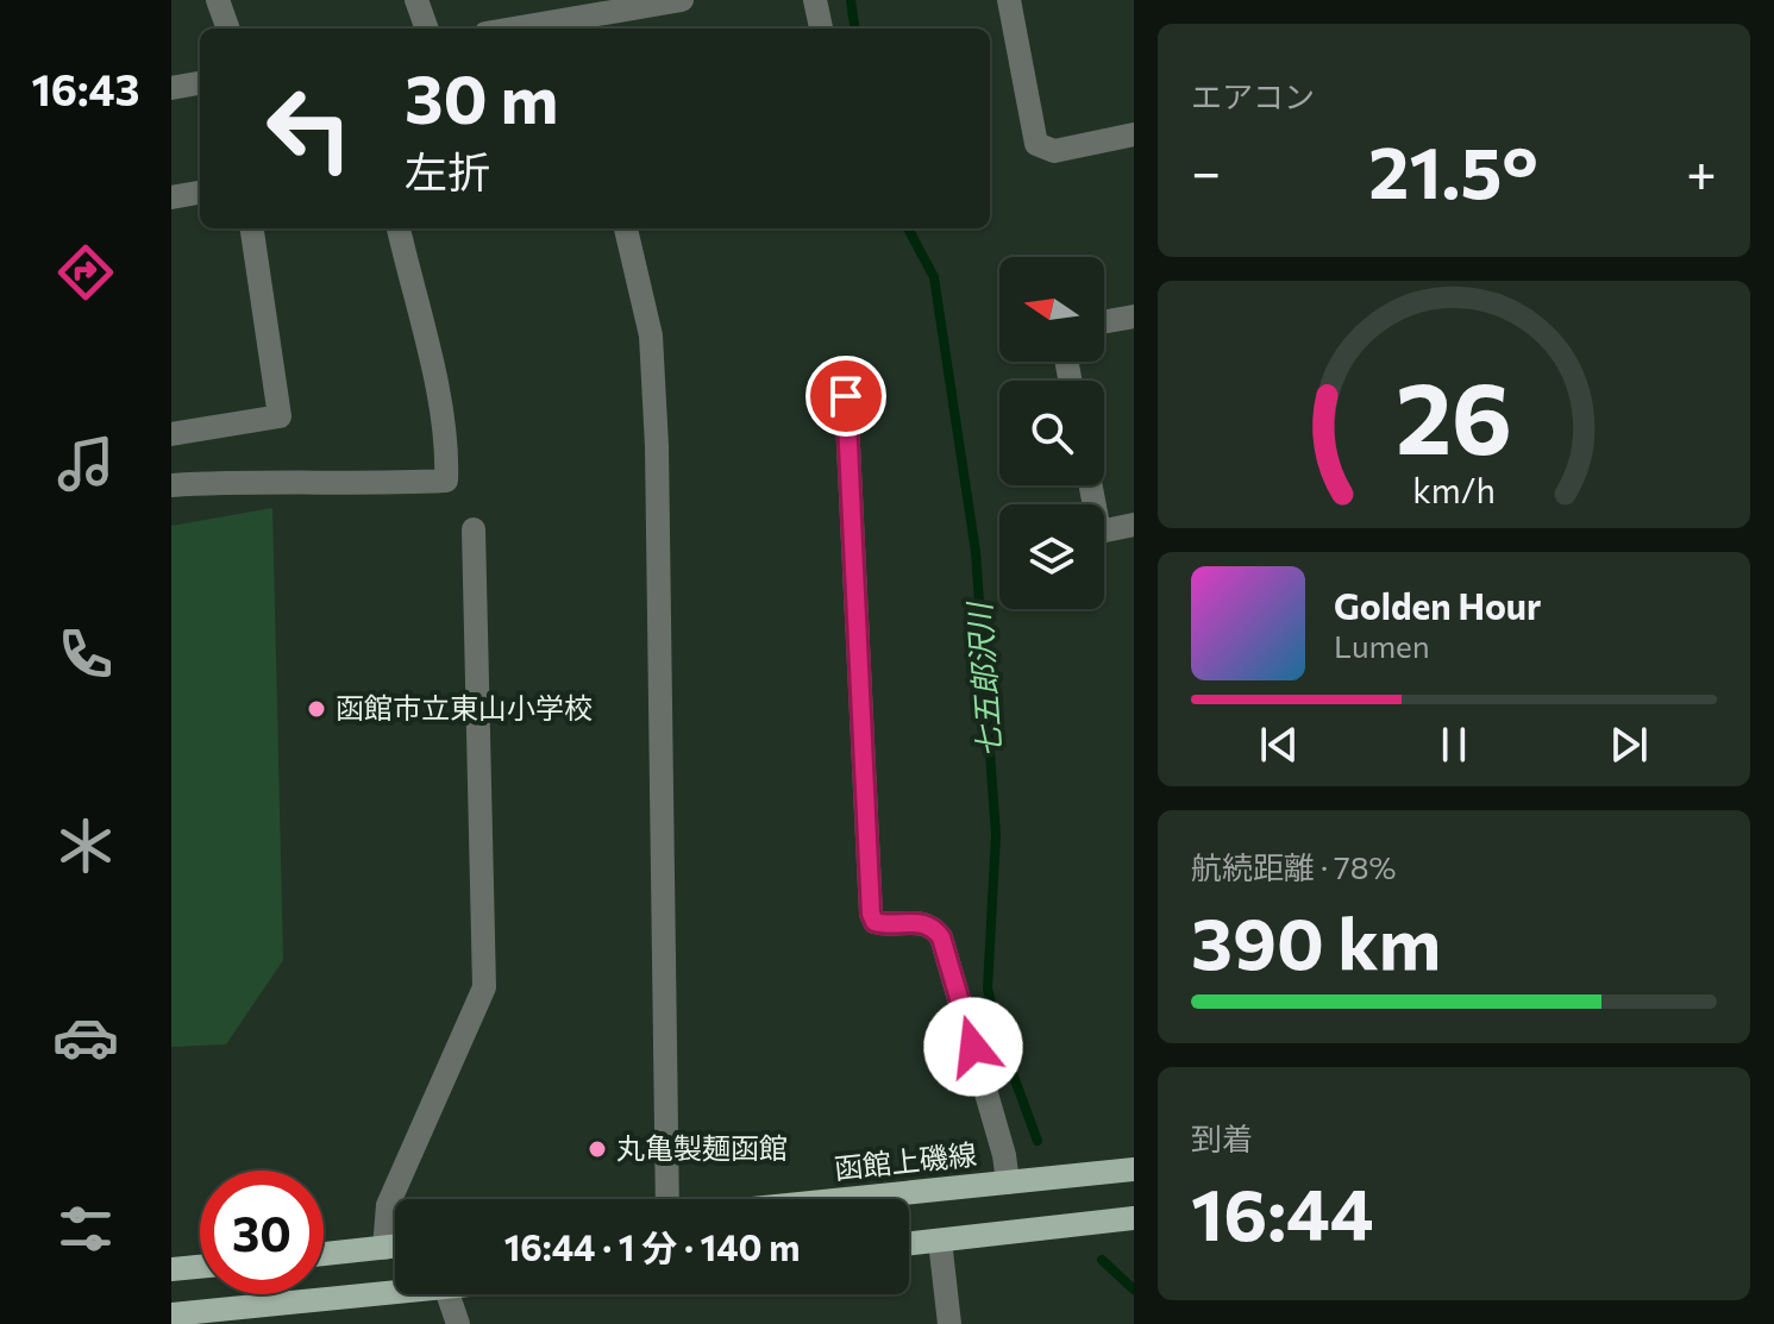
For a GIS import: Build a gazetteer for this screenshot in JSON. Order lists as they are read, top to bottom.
{
  "streets": {
    "main road": ["函館上磯線"]
  },
  "water": ["七五郎沢川"],
  "places": ["函館市立東山小学校", "丸亀製麺函館"],
  "north": "left",
  "page": {
    "tabs": "16:43",
    "tile": [
      "エアコン",
      ["航続距離 · 78%", "390 km"],
      ["到着", "16:44"]
    ],
    "turn": ["30 m", "左折"],
    "heat": ["−", "21.5°", "+"],
    "song": ["Golden Hour", "Lumen"],
    "limit": "30",
    "trip": "16:44 · 1 分 · 140 m",
    "gauge": ["26", "km/h"]
  }
}
